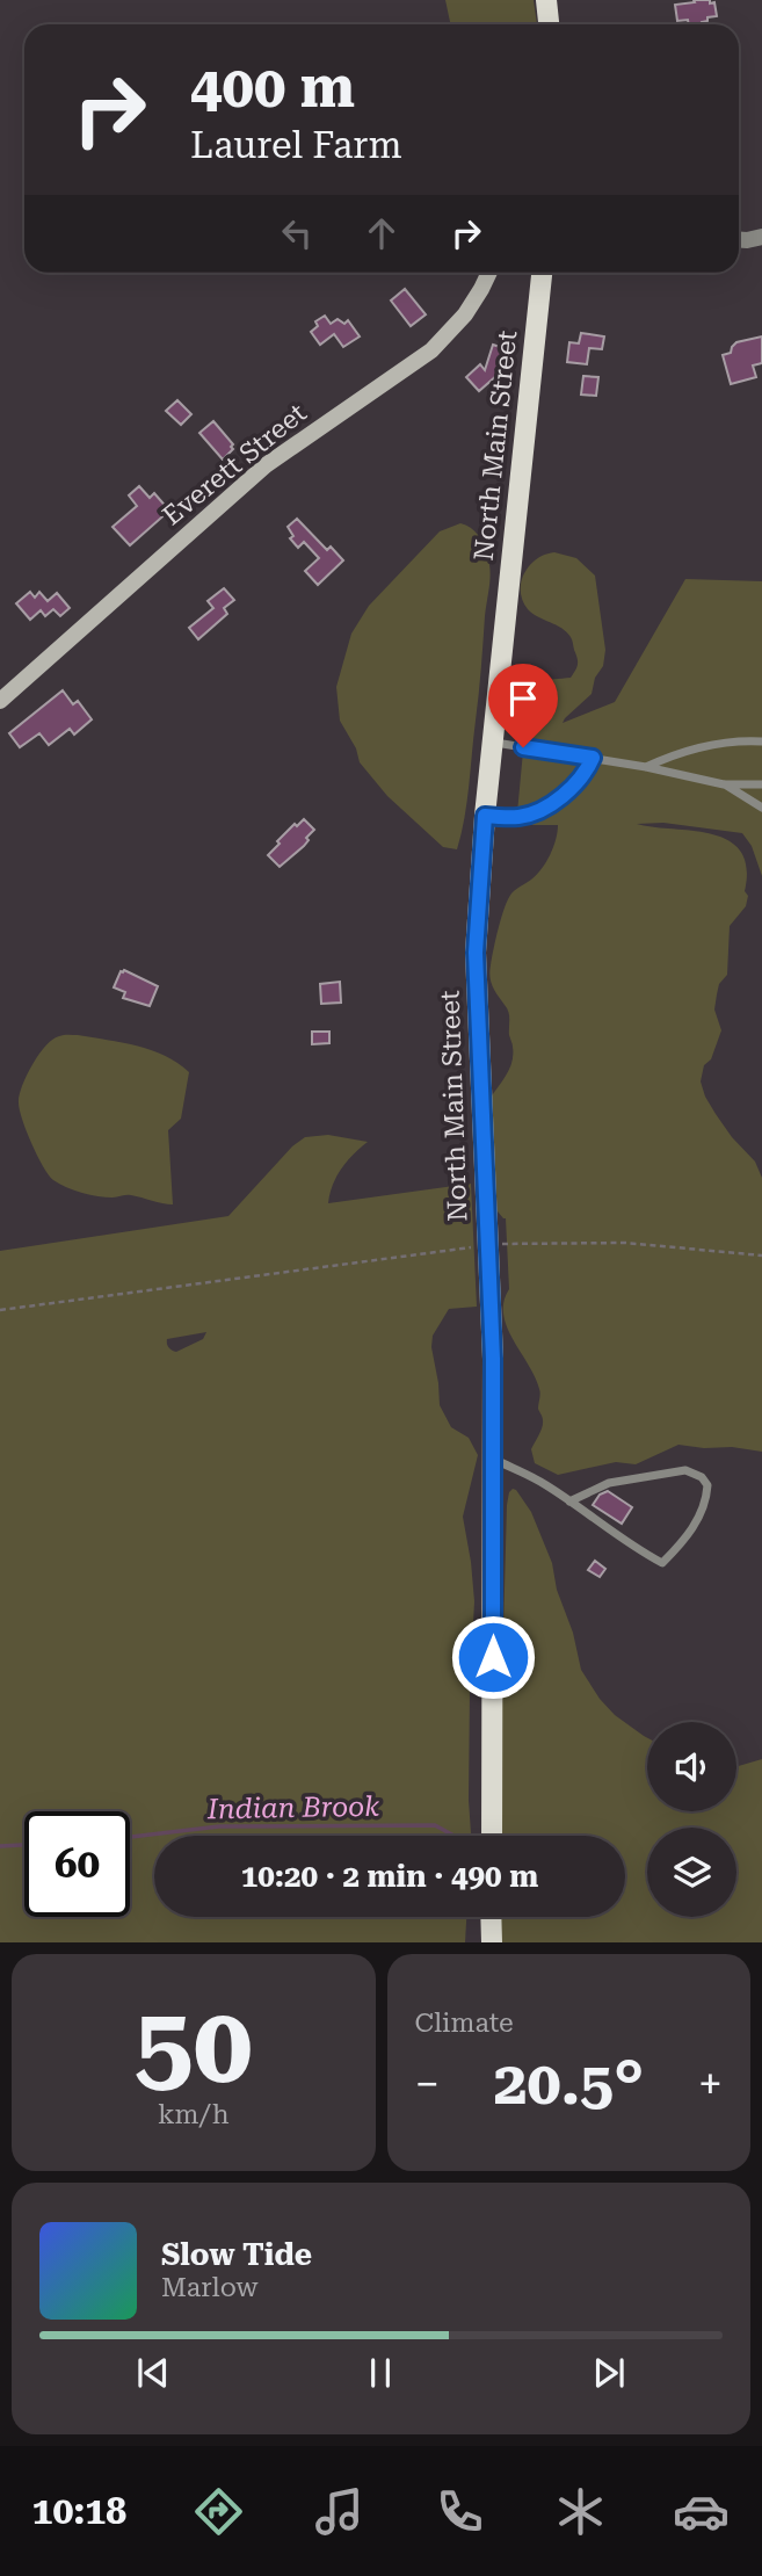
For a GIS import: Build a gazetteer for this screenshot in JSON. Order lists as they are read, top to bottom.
{
  "streets": {
    "main road": ["North Main Street"],
    "street": ["Everett Street"]
  },
  "water": ["Indian Brook"],
  "page": {
    "turn": ["400 m", "Laurel Farm"],
    "limit": "60",
    "trip": "10:20 · 2 min · 490 m",
    "tile": [
      ["50", "km/h"],
      "Climate"
    ],
    "heat": ["−", "20.5°", "+"],
    "song": ["Slow Tide", "Marlow"],
    "tabs": "10:18"
  }
}
